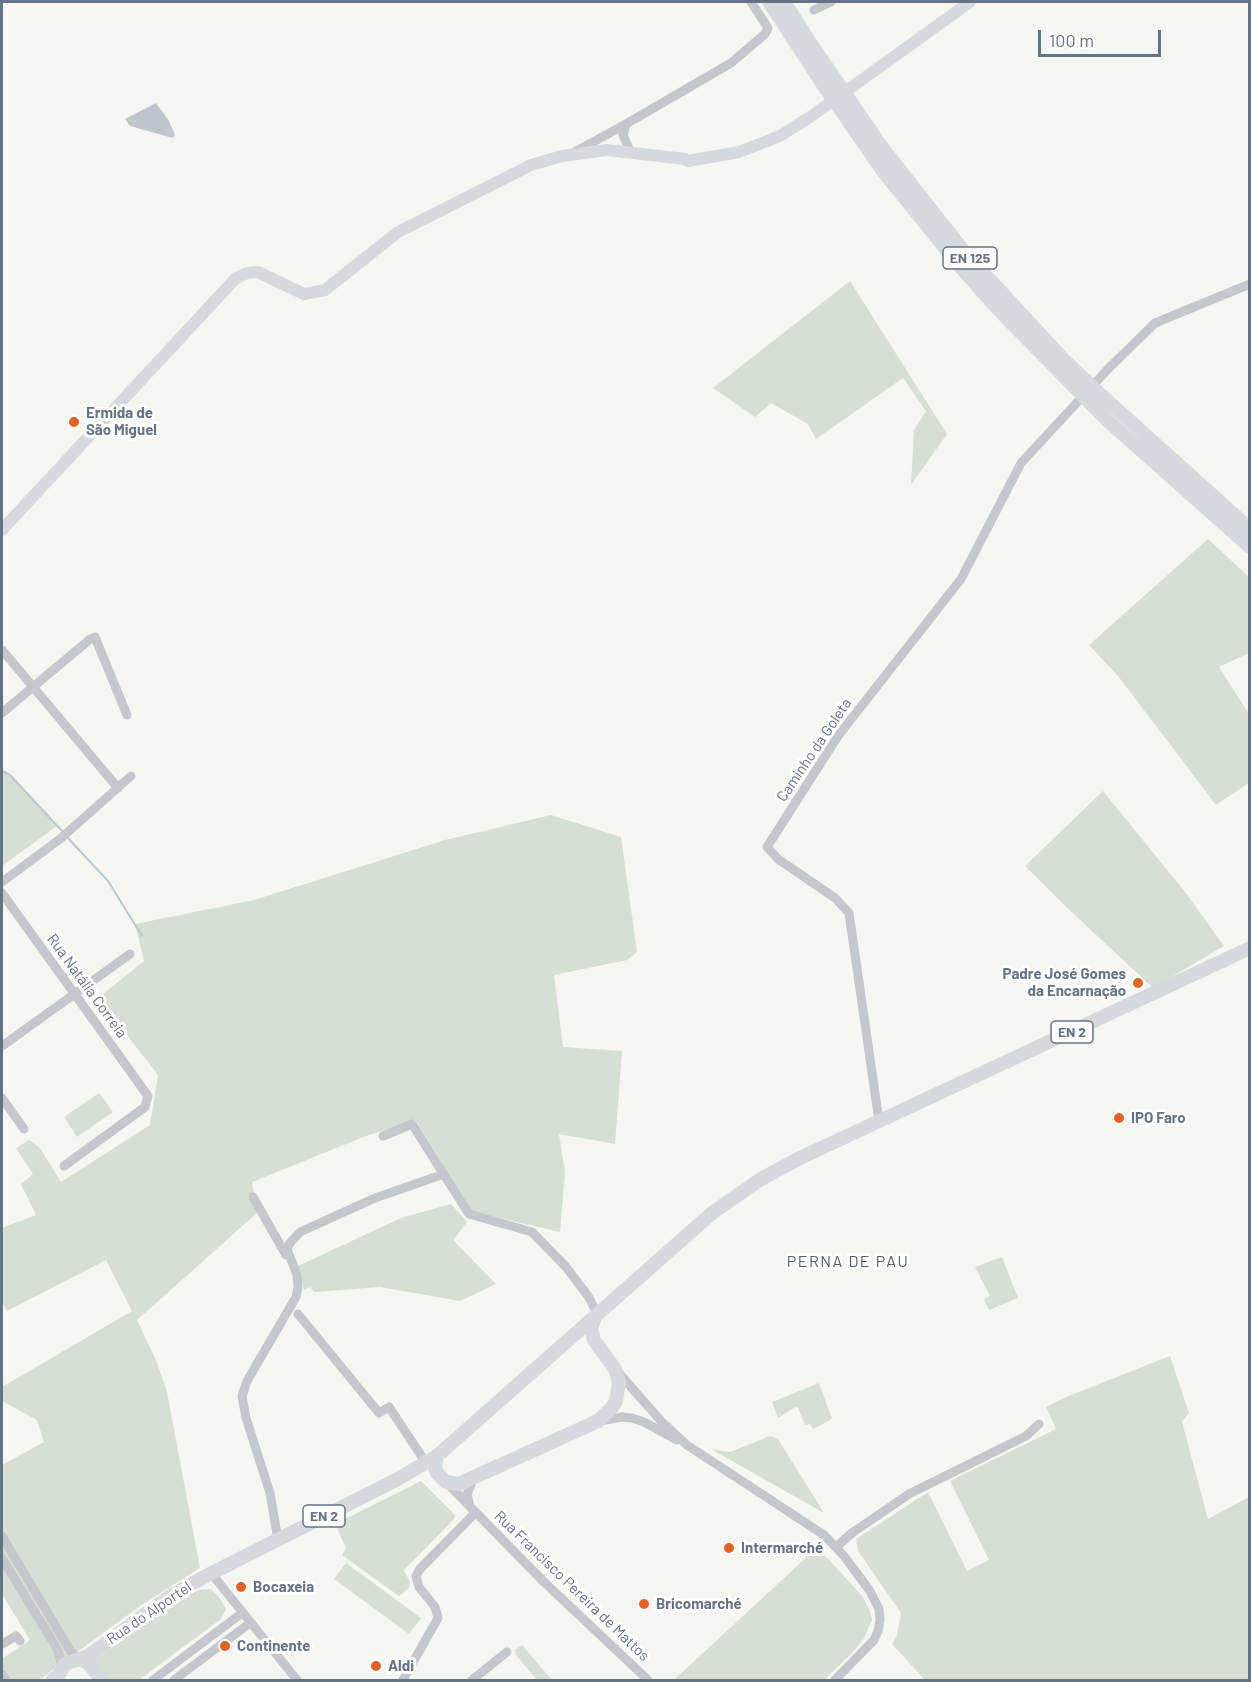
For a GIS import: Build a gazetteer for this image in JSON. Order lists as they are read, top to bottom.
{
  "streets": {
    "main road": ["EN 125", "EN 2", "Rua do Alportel"],
    "street": ["Caminho da Goleta", "Rua Natália Correia", "Rua Francisco Pereira de Mattos"]
  },
  "crossings": [
    ["Caminho da Goleta", "EN 2"],
    ["EN 2", "Rua do Alportel"]
  ],
  "districts": ["PERNA DE PAU"],
  "places": [
    "Ermida de São Miguel",
    "Padre José Gomes da Encarnação",
    "IPO Faro",
    "Intermarché",
    "Bocaxeia",
    "Bricomarché",
    "Continente",
    "Aldi"
  ],
  "scale_bar": "100 m"
}
